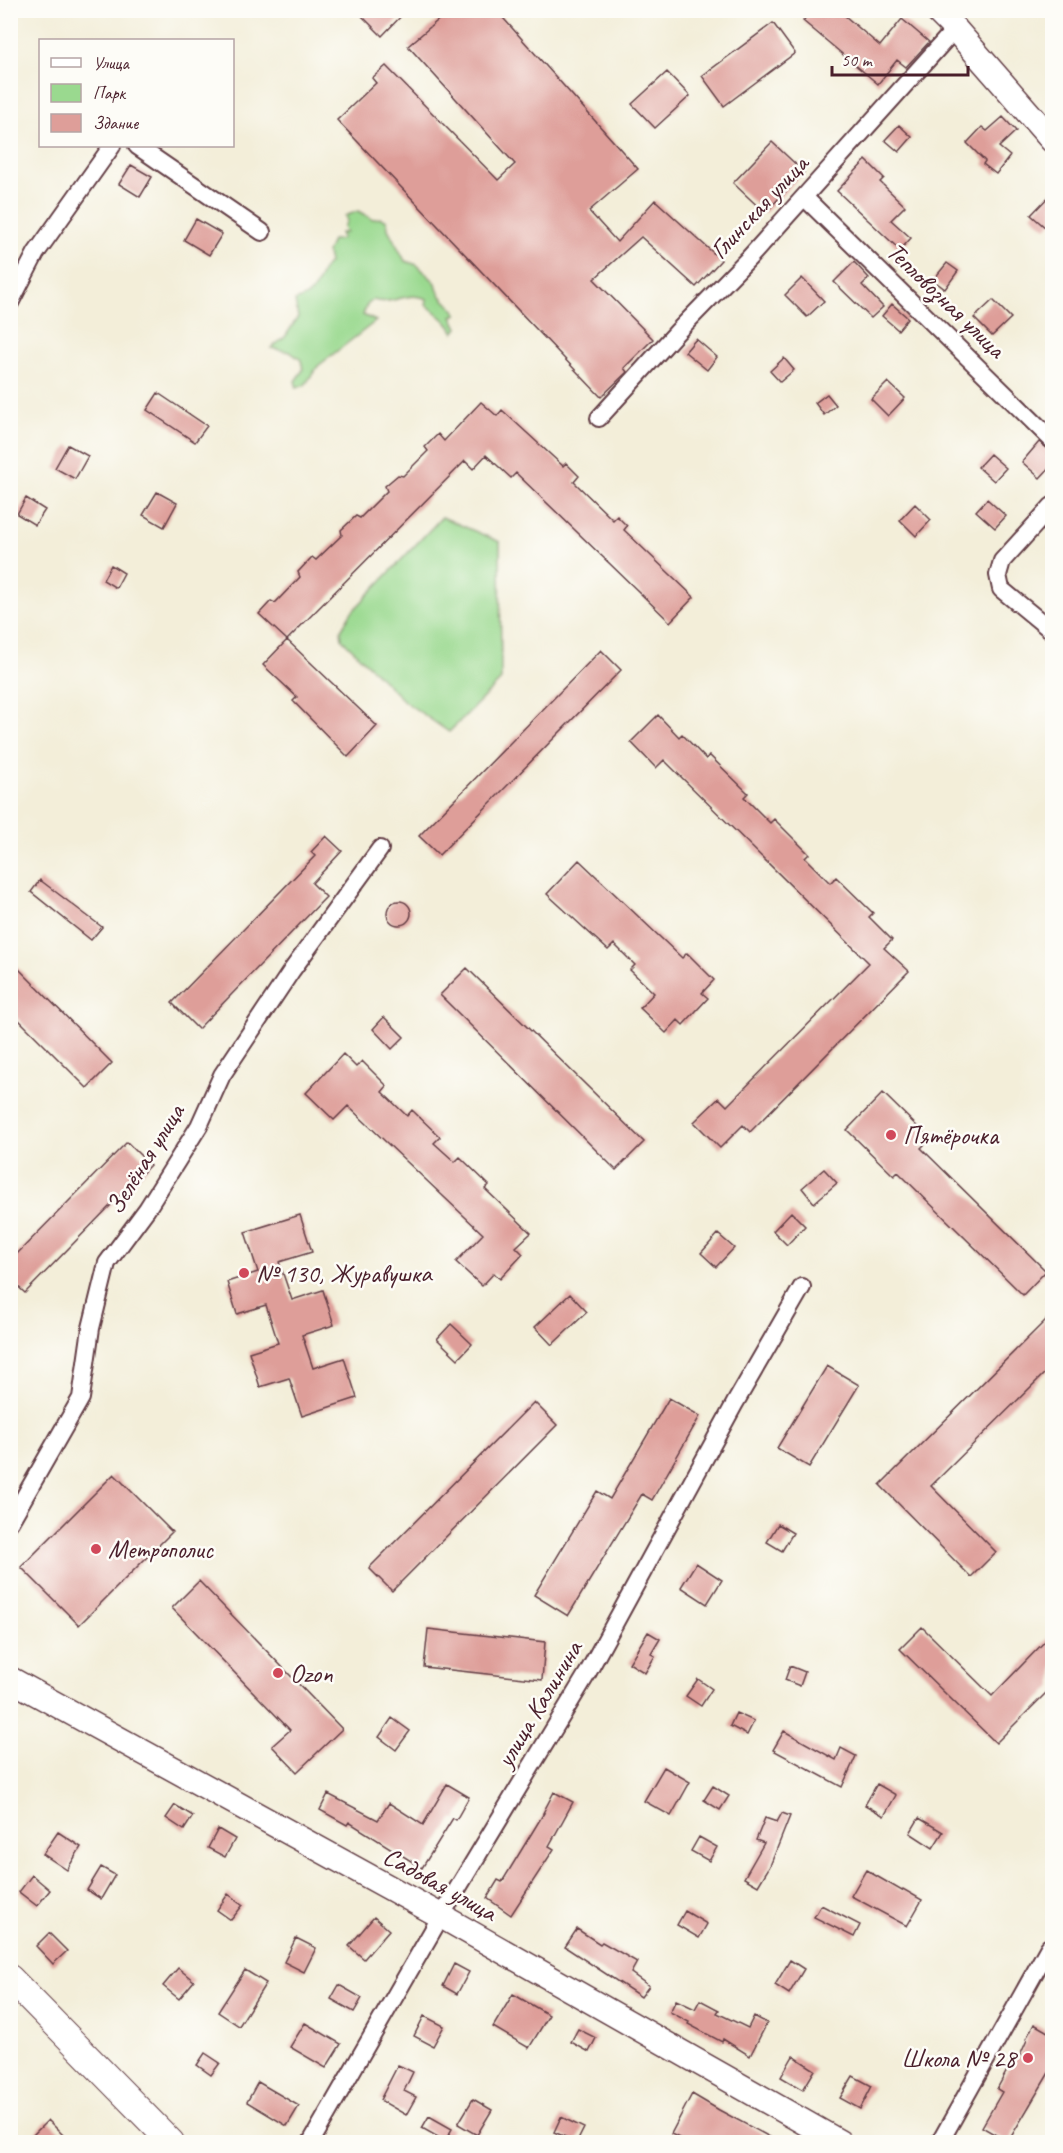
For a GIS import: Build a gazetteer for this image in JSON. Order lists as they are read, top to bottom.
{
  "streets": {
    "street": [
      "Глинская улица",
      "Тепловозная улица",
      "Зелёная улица",
      "улица Калинина",
      "Садовая улица"
    ]
  },
  "crossings": [
    ["Глинская улица", "Тепловозная улица"],
    ["улица Калинина", "Садовая улица"]
  ],
  "places": [
    "Пятёрочка",
    "№ 130, Журавушка",
    "Метрополис",
    "Ozon",
    "Школа № 28"
  ],
  "legend": ["Улица", "Парк", "Здание"],
  "scale_bar": "50 m"
}
